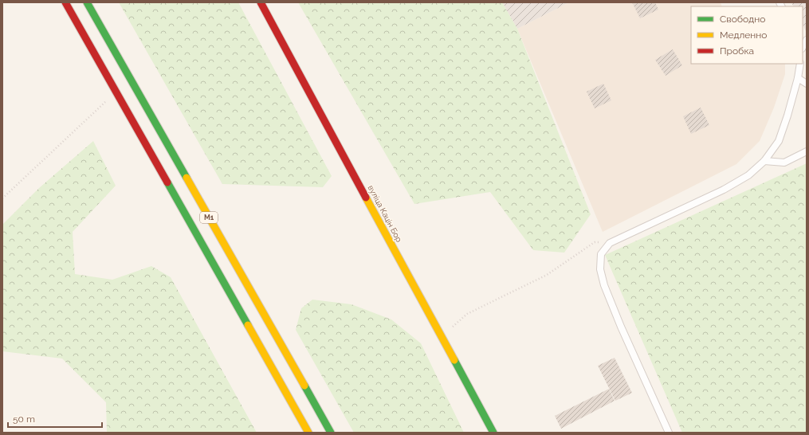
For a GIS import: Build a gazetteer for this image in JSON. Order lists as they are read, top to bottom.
{
  "streets": {
    "main road": ["вуліца Кацін Бор", "М1"]
  },
  "legend": ["Свободно", "Медленно", "Пробка"],
  "scale_bar": "50 m"
}
